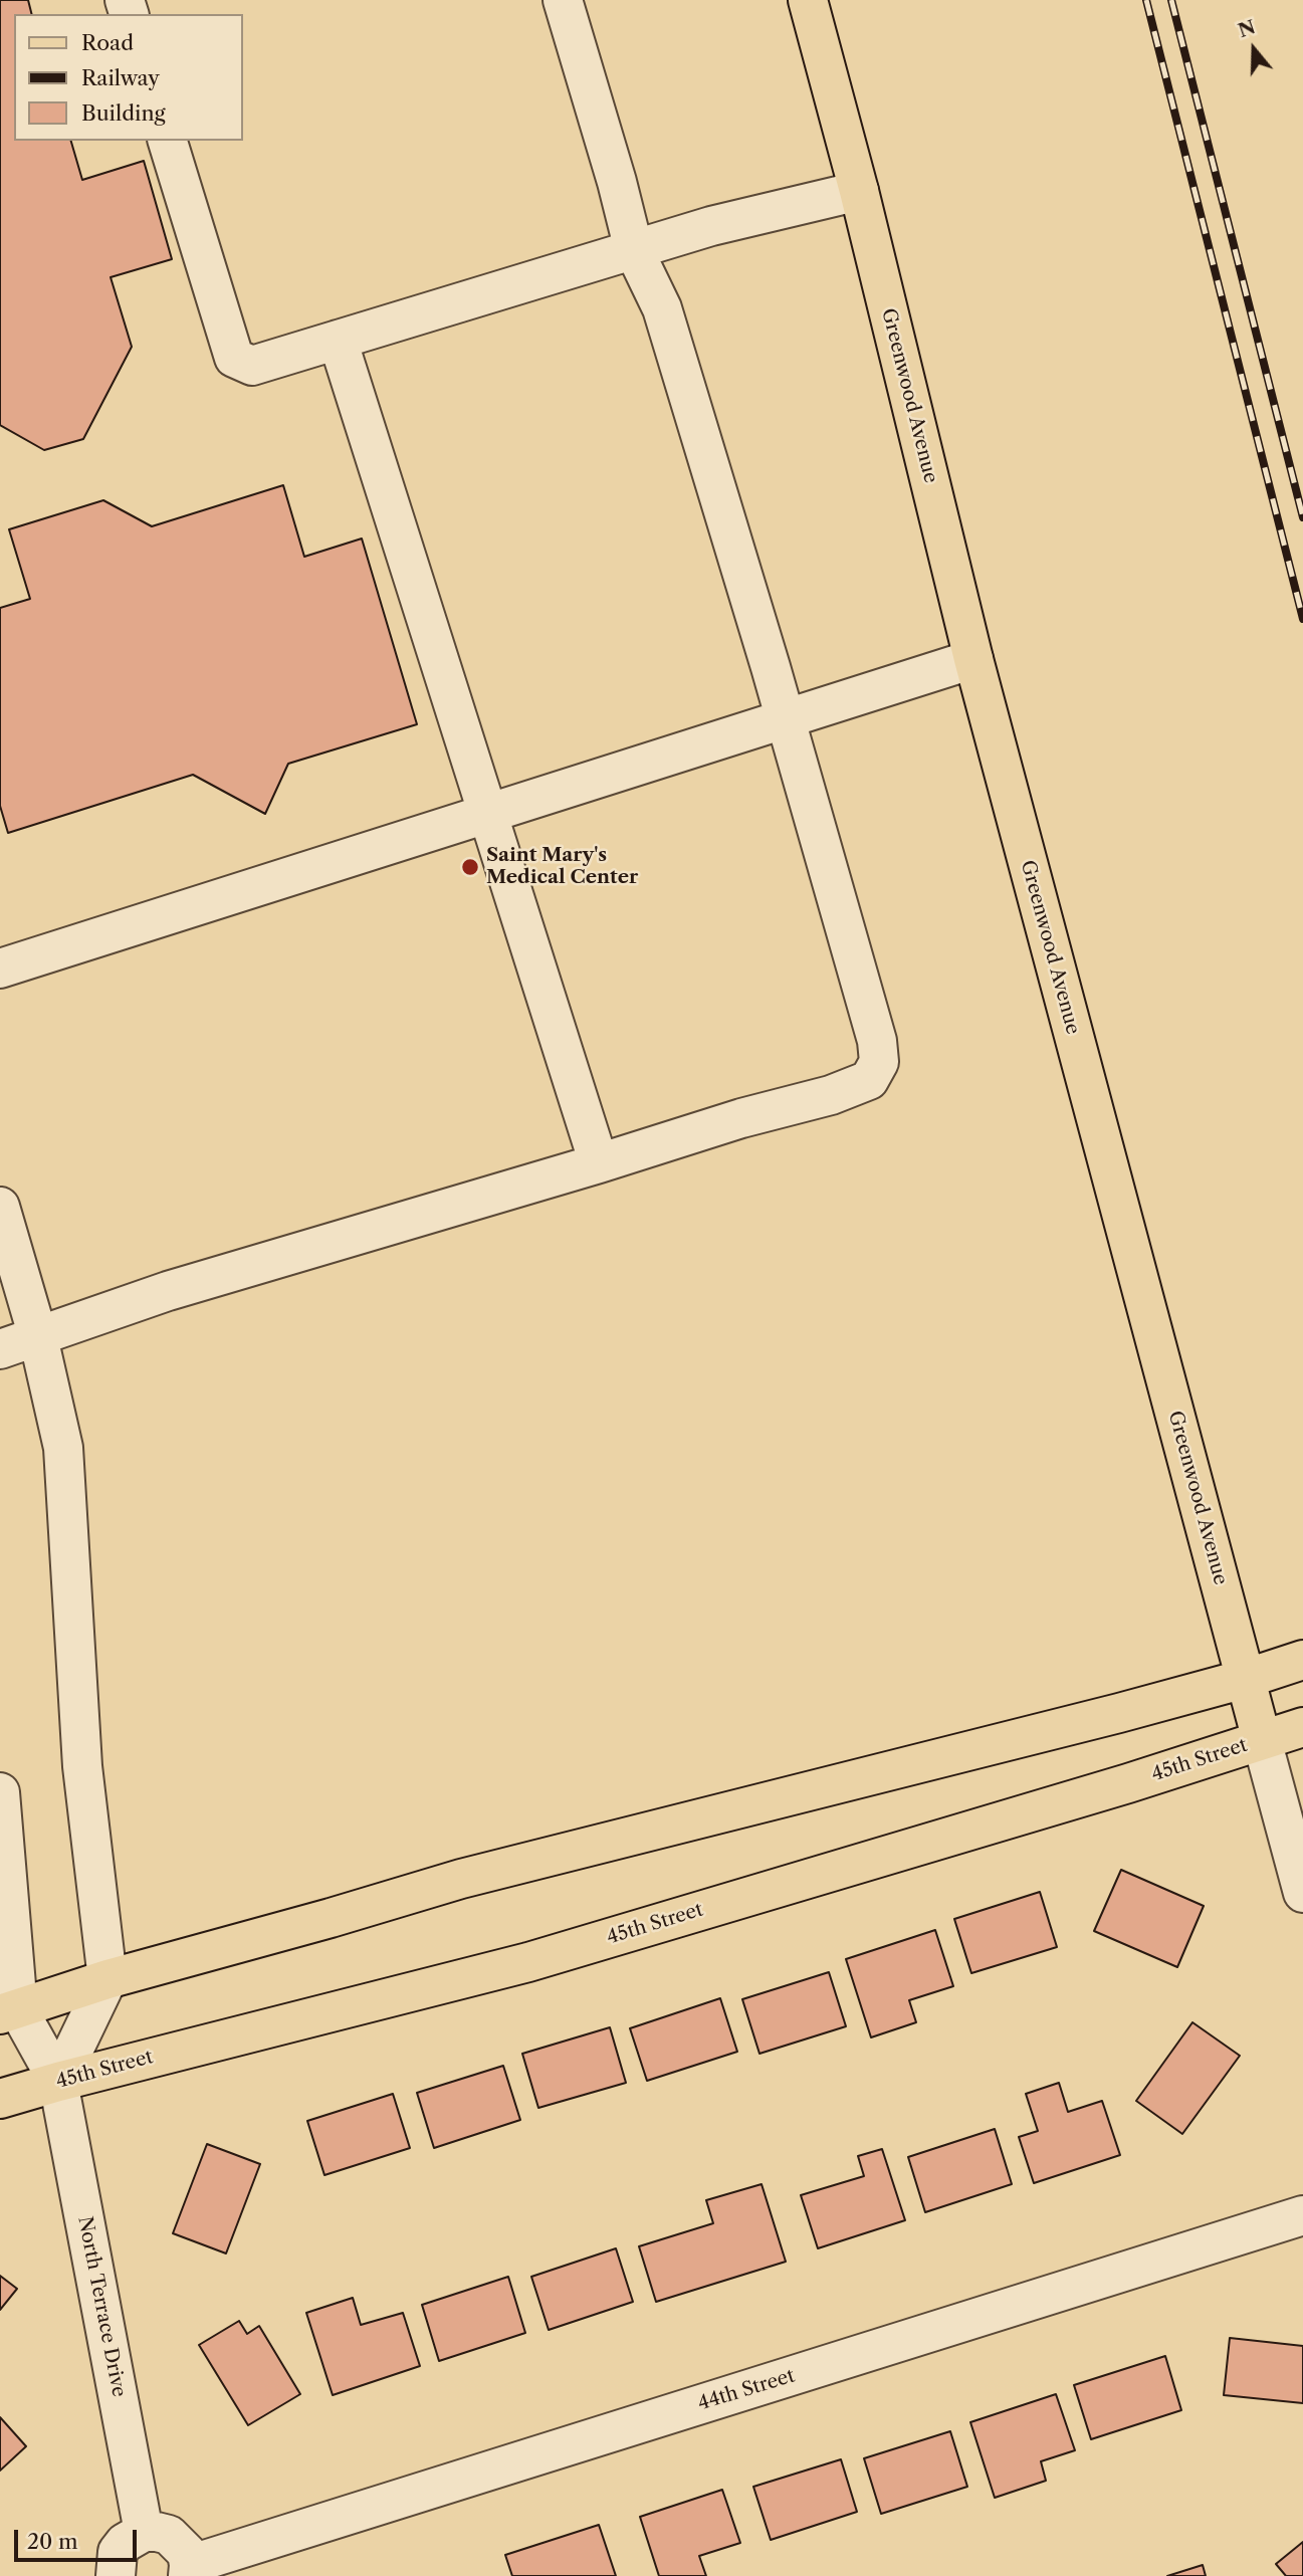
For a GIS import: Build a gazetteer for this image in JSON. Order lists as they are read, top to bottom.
{
  "streets": {
    "main road": ["Greenwood Avenue", "45th Street"],
    "street": ["North Terrace Drive", "44th Street"]
  },
  "crossings": [
    ["Greenwood Avenue", "45th Street"],
    ["45th Street", "North Terrace Drive"]
  ],
  "places": ["Saint Mary's Medical Center"],
  "legend": ["Road", "Railway", "Building"],
  "scale_bar": "20 m",
  "north": "top"
}
